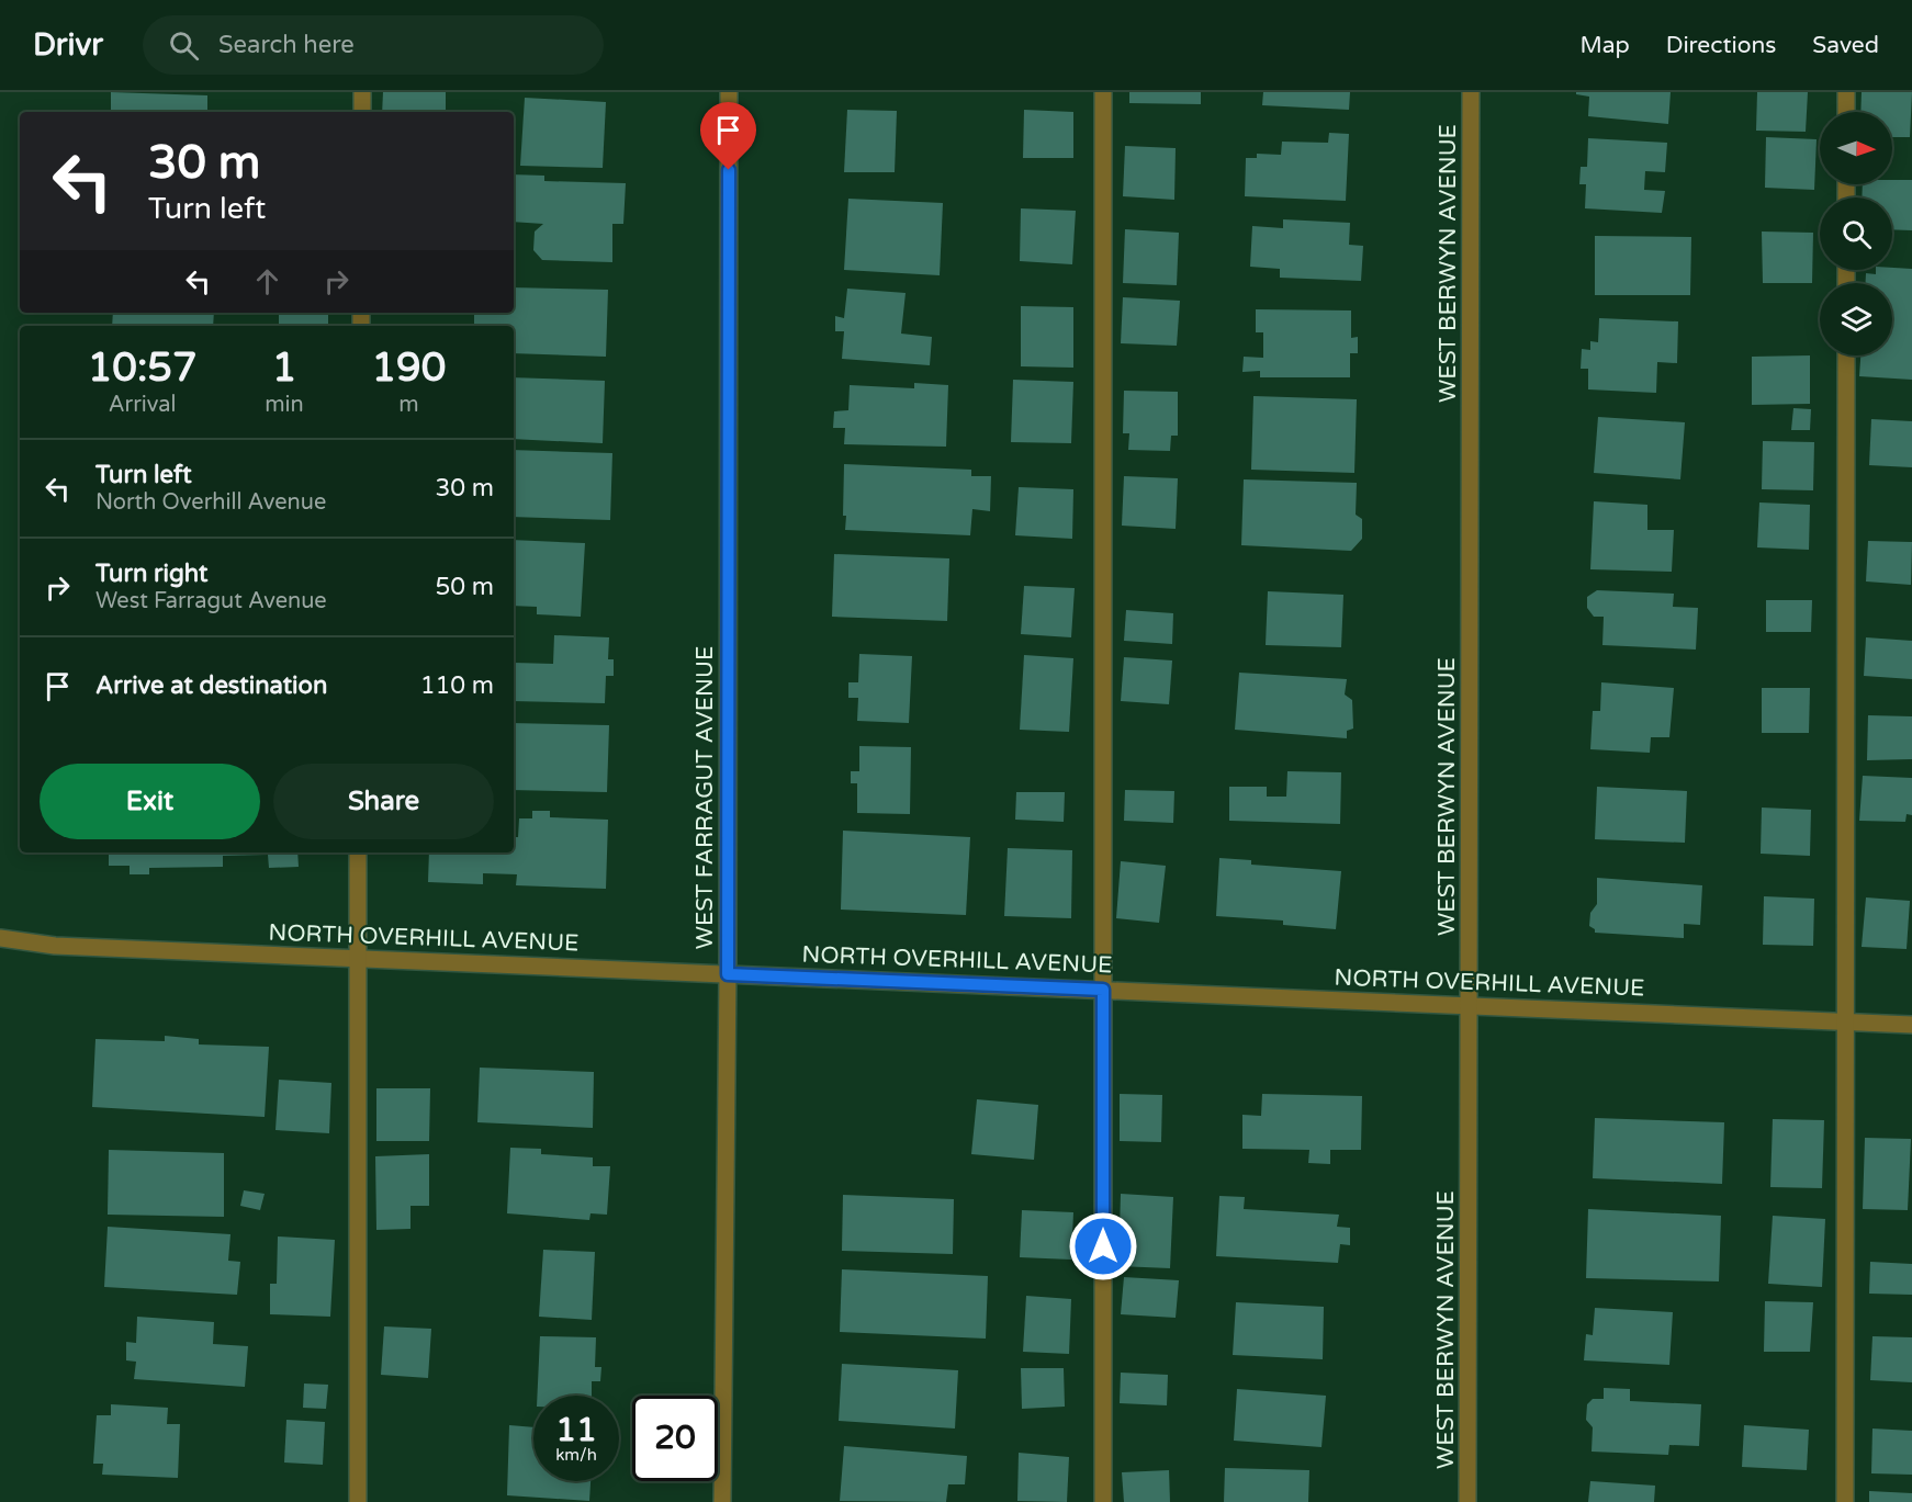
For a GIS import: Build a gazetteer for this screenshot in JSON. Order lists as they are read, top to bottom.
{
  "streets": {
    "street": ["WEST BERWYN AVENUE", "WEST FARRAGUT AVENUE", "NORTH OVERHILL AVENUE"]
  },
  "crossings": [
    ["WEST BERWYN AVENUE", "NORTH OVERHILL AVENUE"],
    ["WEST FARRAGUT AVENUE", "NORTH OVERHILL AVENUE"]
  ],
  "north": "right",
  "page": {
    "header": "Drivr",
    "search": "Search here",
    "nav": ["Map", "Directions", "Saved"],
    "turn": ["30 m", "Turn left"],
    "eta": [
      "10:57",
      "Arrival",
      "1",
      "min",
      "190",
      "m"
    ],
    "list": [
      {
        "name": "Turn left",
        "note": "North Overhill Avenue",
        "value": "30 m"
      },
      {
        "name": "Turn right",
        "note": "West Farragut Avenue",
        "value": "50 m"
      },
      {
        "name": "Arrive at destination",
        "value": "110 m"
      }
    ],
    "buttons": ["Exit", "Share"],
    "speed": "11 km/h",
    "limit": "20"
  }
}
